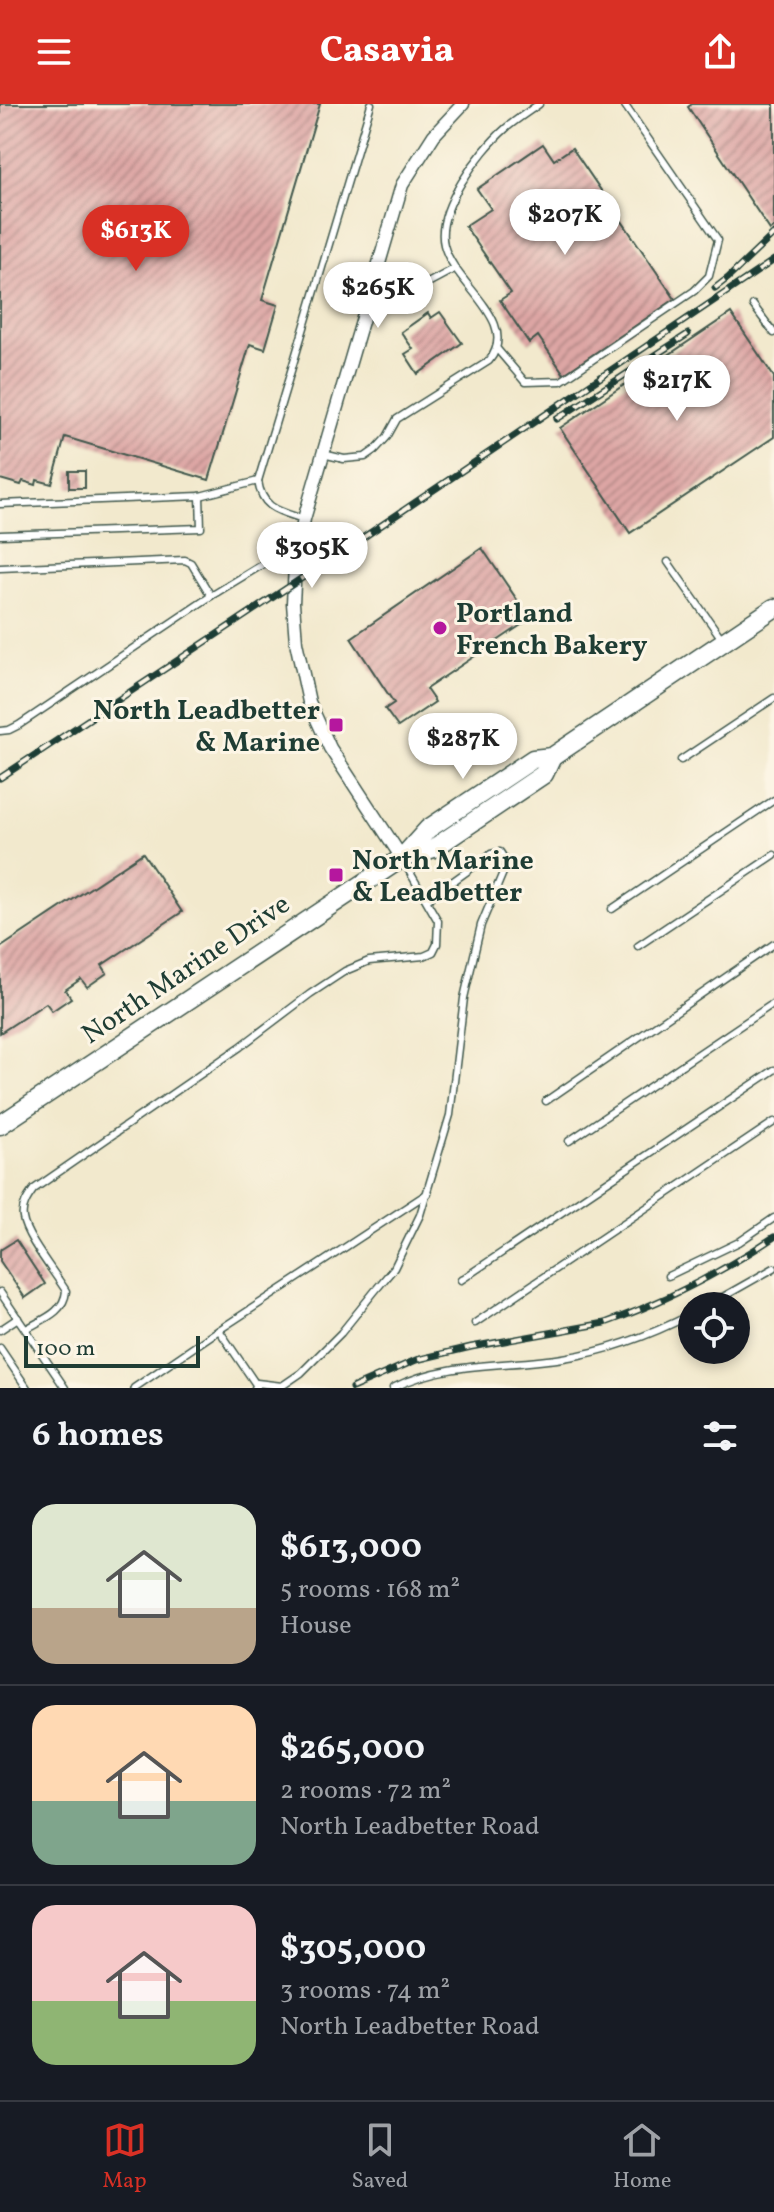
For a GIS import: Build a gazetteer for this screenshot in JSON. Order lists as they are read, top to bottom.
{
  "streets": {
    "main road": ["North Marine Drive"]
  },
  "places": {
    "other": ["Portland French Bakery"],
    "transit": ["North Leadbetter & Marine", "North Marine & Leadbetter"]
  },
  "scale_bar": "100 m",
  "page": {
    "header": "Casavia",
    "price": [
      "$207K",
      "$613K",
      "$265K",
      "$217K",
      "$305K",
      "$287K"
    ],
    "scale": "100 m",
    "heading": "6 homes",
    "list": [
      {
        "name": "$613,000",
        "note": "5 rooms · 168 m² · House"
      },
      {
        "name": "$265,000",
        "note": "2 rooms · 72 m² · North Leadbetter Road"
      },
      {
        "name": "$305,000",
        "note": "3 rooms · 74 m² · North Leadbetter Road"
      }
    ],
    "tabs": ["Map", "Saved", "Home"]
  }
}
